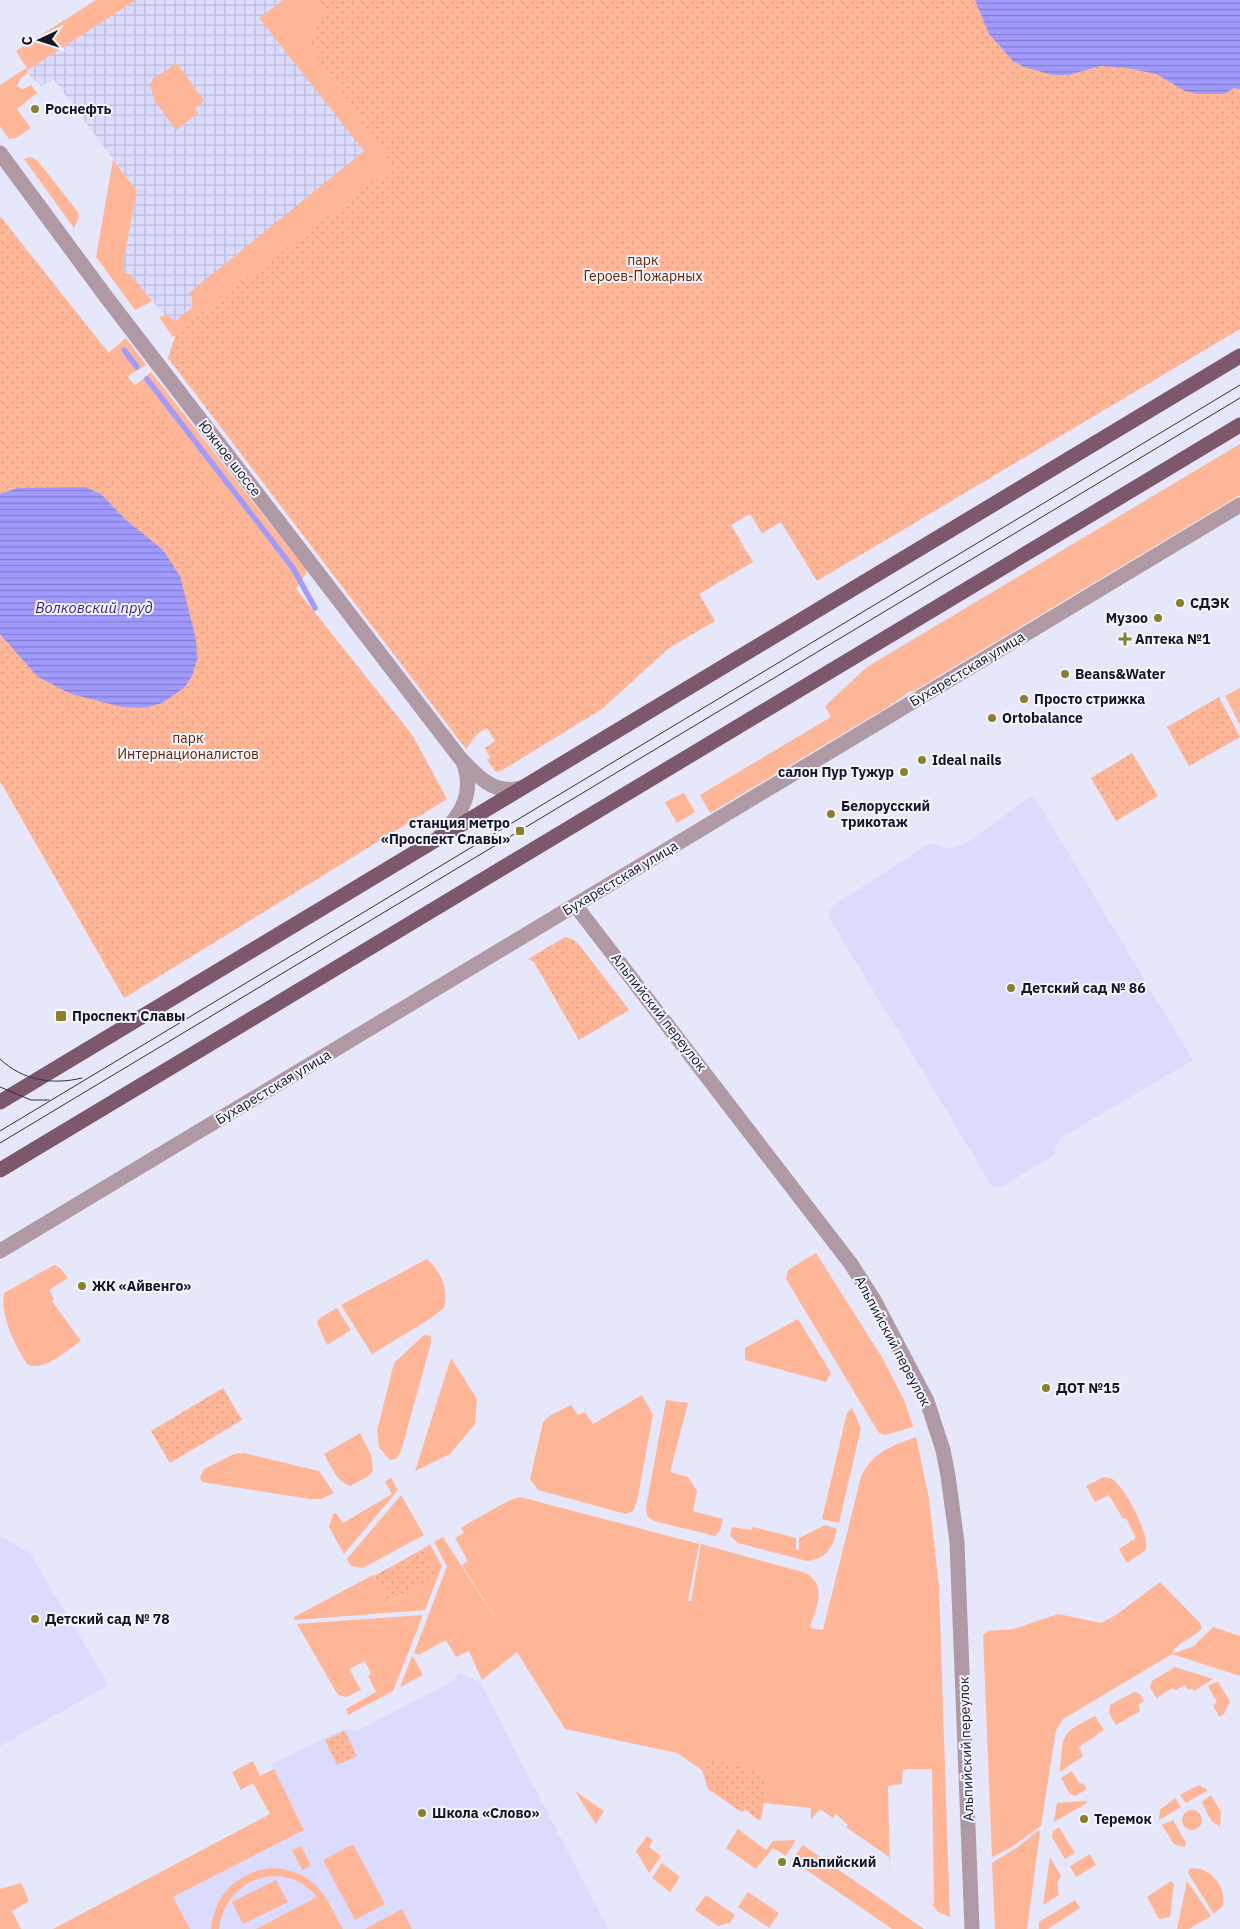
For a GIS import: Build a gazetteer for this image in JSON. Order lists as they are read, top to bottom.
{
  "streets": {
    "street": ["Южное шоссе", "Бухарестская улица", "Альпийский переулок"]
  },
  "crossings": [
    ["Бухарестская улица", "Альпийский переулок"]
  ],
  "water": ["Волковский пруд"],
  "parks": ["парк Героев-Пожарных", "парк Интернационалистов"],
  "places": {
    "other": [
      "Роснефть",
      "СДЭК",
      "Музоо",
      "Beans&Water",
      "Просто стрижка",
      "Ortobalance",
      "Ideal nails",
      "салон Пур Тужур",
      "Белорусский трикотаж",
      "Детский сад № 86",
      "ЖК «Айвенго»",
      "ДОТ №15",
      "Детский сад № 78",
      "Школа «Слово»",
      "Теремок",
      "Альпийский"
    ],
    "health": ["Аптека №1"],
    "transit": ["станция метро «Проспект Славы»", "Проспект Славы"]
  },
  "north": "left"
}
